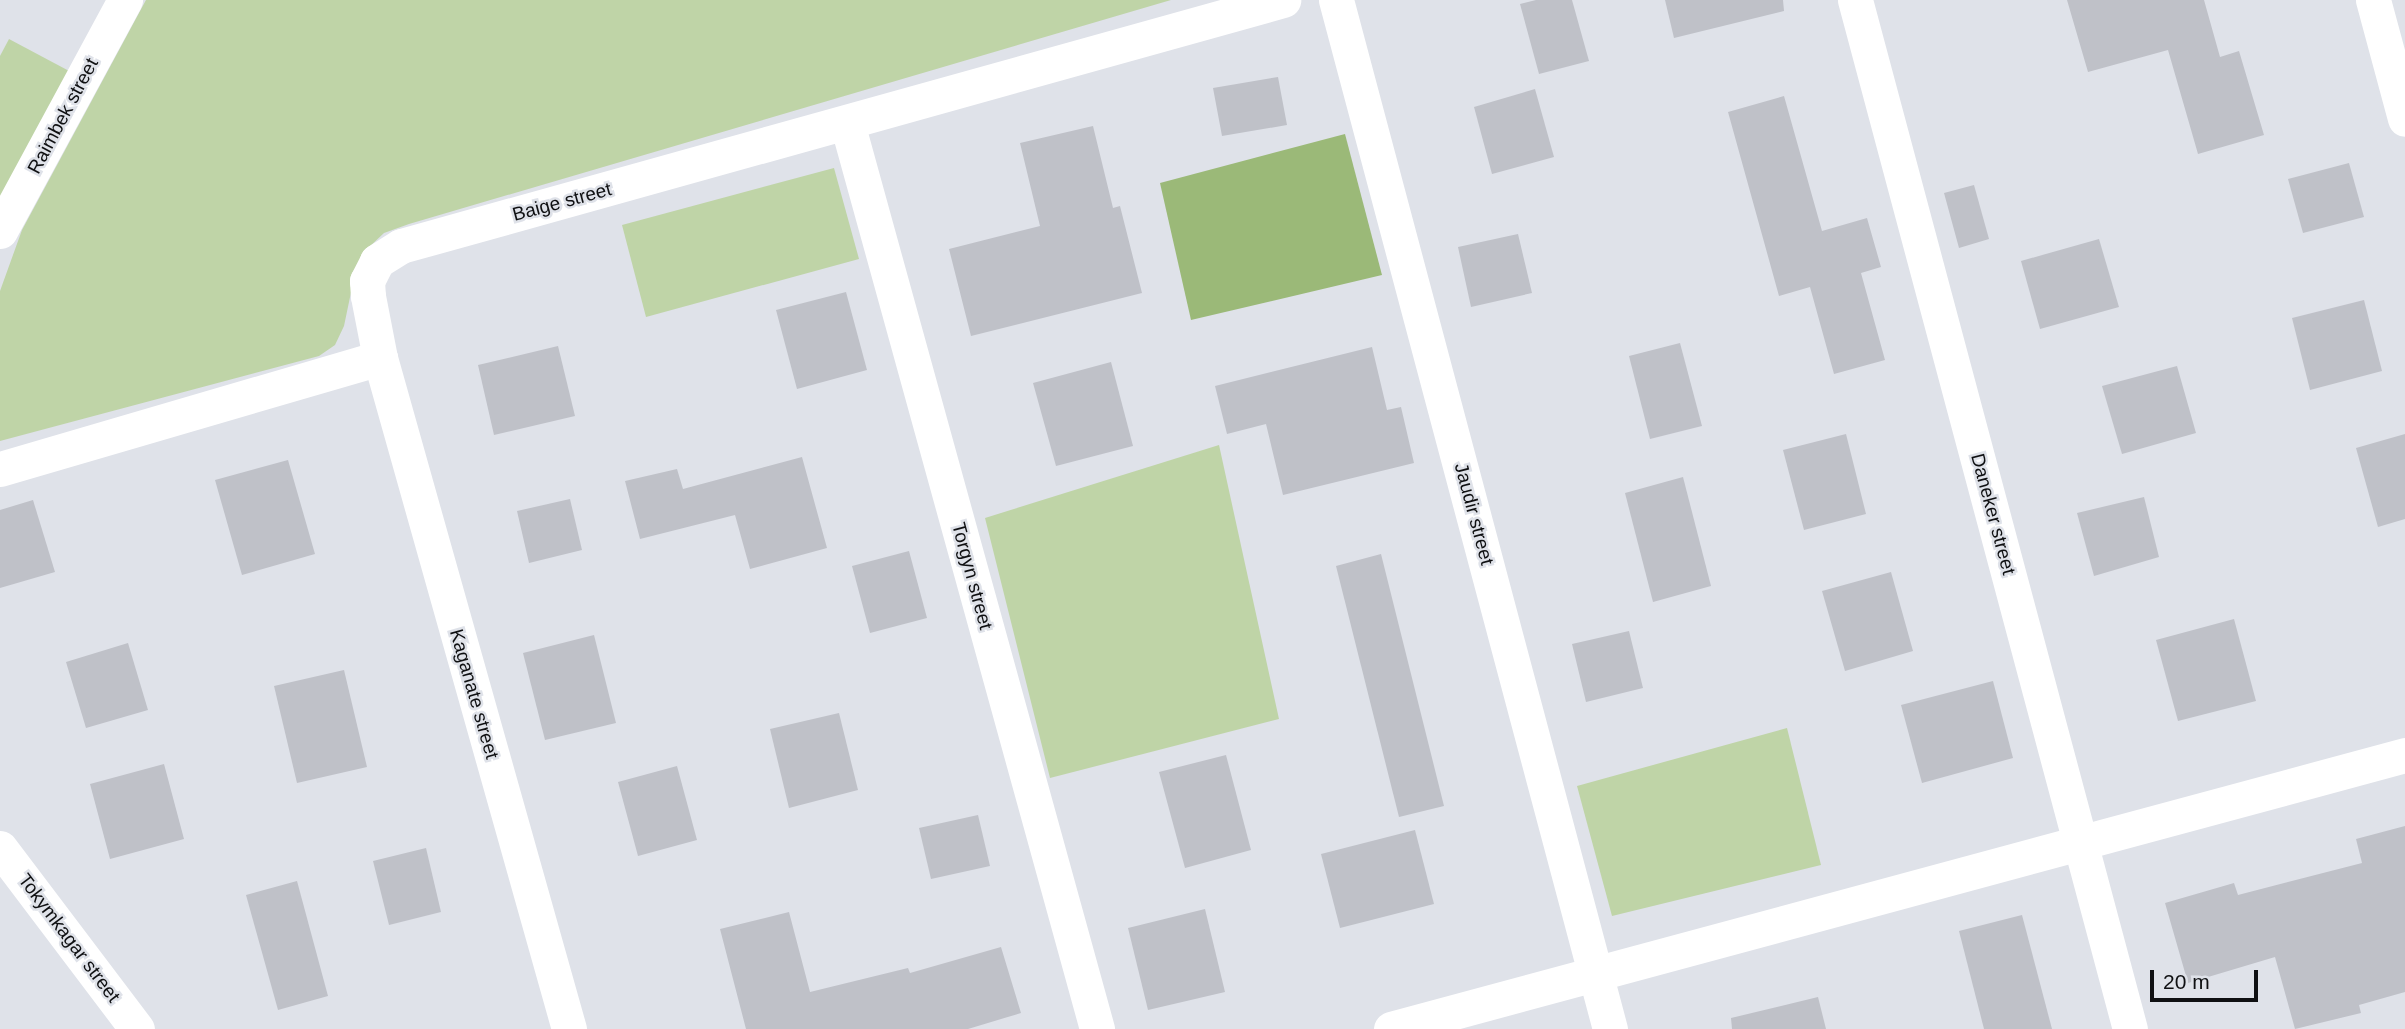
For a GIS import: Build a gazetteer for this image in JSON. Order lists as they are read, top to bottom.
{
  "streets": {
    "street": [
      "Raimbek street",
      "Baige street",
      "Jaudir street",
      "Daneker street",
      "Torgyn street",
      "Kaganate street",
      "Tokymkagar street"
    ]
  },
  "crossings": [
    ["Baige street", "Torgyn street"],
    ["Baige street", "Kaganate street"]
  ],
  "scale_bar": "20 m"
}
